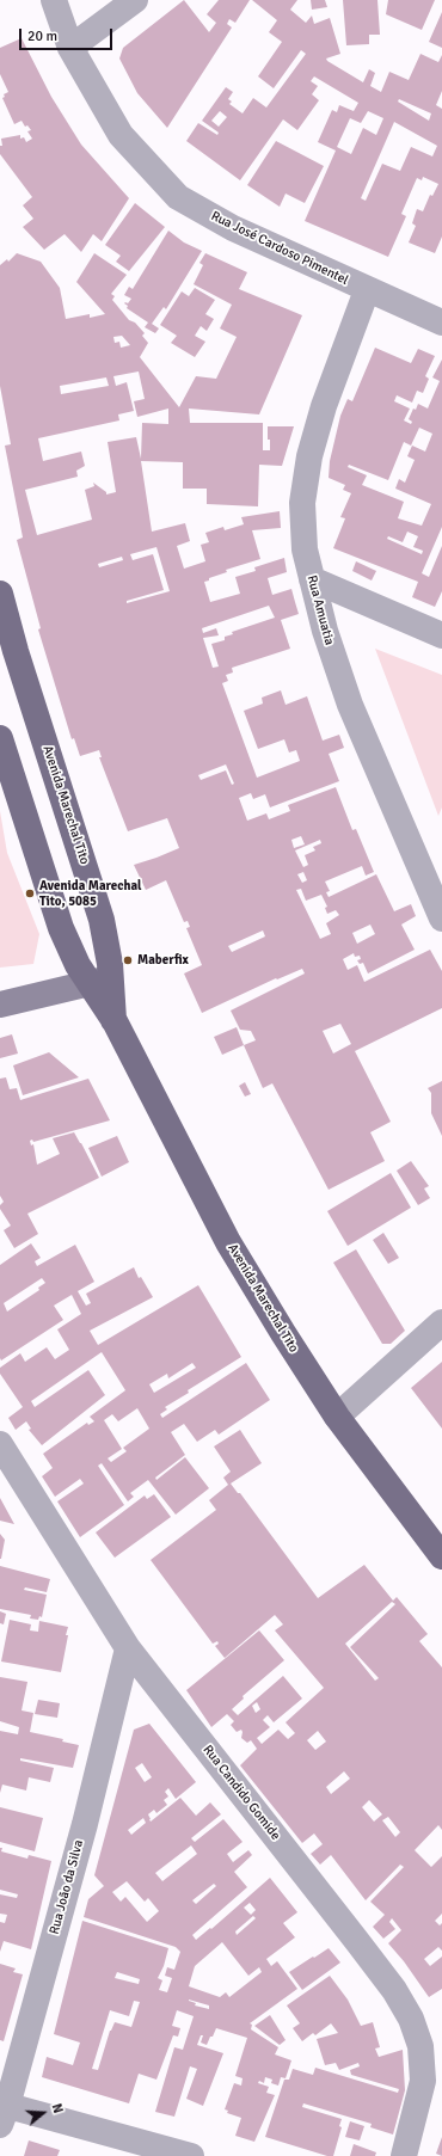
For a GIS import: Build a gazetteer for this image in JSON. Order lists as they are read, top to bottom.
{
  "streets": {
    "main road": ["Avenida Marechal Tito"],
    "street": [
      "Rua José Cardoso Pimentel",
      "Rua Amuatia",
      "Rua Candido Gomide",
      "Rua João da Silva"
    ]
  },
  "crossings": [
    ["Rua José Cardoso Pimentel", "Rua Amuatia"],
    ["Rua Candido Gomide", "Rua João da Silva"]
  ],
  "places": ["Avenida Marechal Tito, 5085", "Maberfix"],
  "scale_bar": "20 m",
  "north": "right"
}
